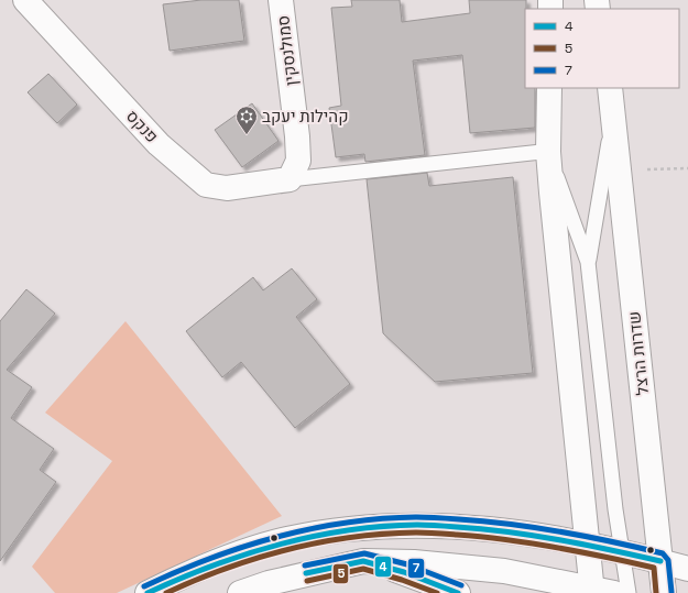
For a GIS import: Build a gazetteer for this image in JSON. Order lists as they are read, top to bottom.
{
  "streets": {
    "main road": ["סמולנסקין", "פנקס", "שדרות הרצל"]
  },
  "crossings": [
    ["סמולנסקין", "פנקס"]
  ],
  "places": {
    "synagogue": ["קהילות יעקב"]
  },
  "lines": ["transit line 7", "transit line 4", "transit line 5"],
  "legend": ["4", "5", "7"]
}
